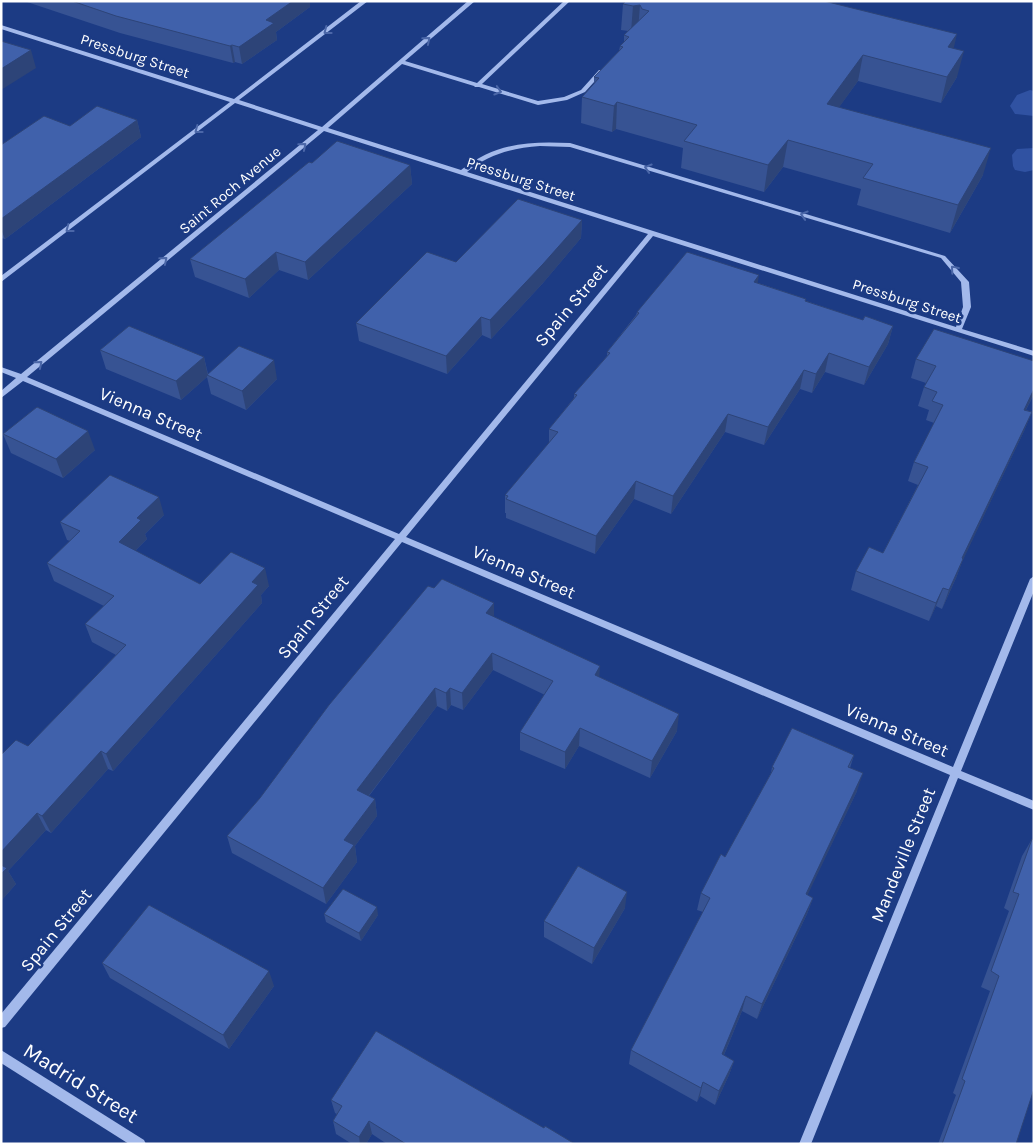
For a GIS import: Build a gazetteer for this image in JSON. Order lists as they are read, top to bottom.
{
  "streets": {
    "street": [
      "Pressburg Street",
      "Saint Roch Avenue",
      "Spain Street",
      "Vienna Street",
      "Mandeville Street",
      "Madrid Street"
    ]
  },
  "crossings": [
    ["Pressburg Street", "Saint Roch Avenue"],
    ["Pressburg Street", "Spain Street"],
    ["Saint Roch Avenue", "Vienna Street"],
    ["Spain Street", "Vienna Street"],
    ["Vienna Street", "Mandeville Street"]
  ],
  "one_way": ["Saint Roch Avenue"]
}
